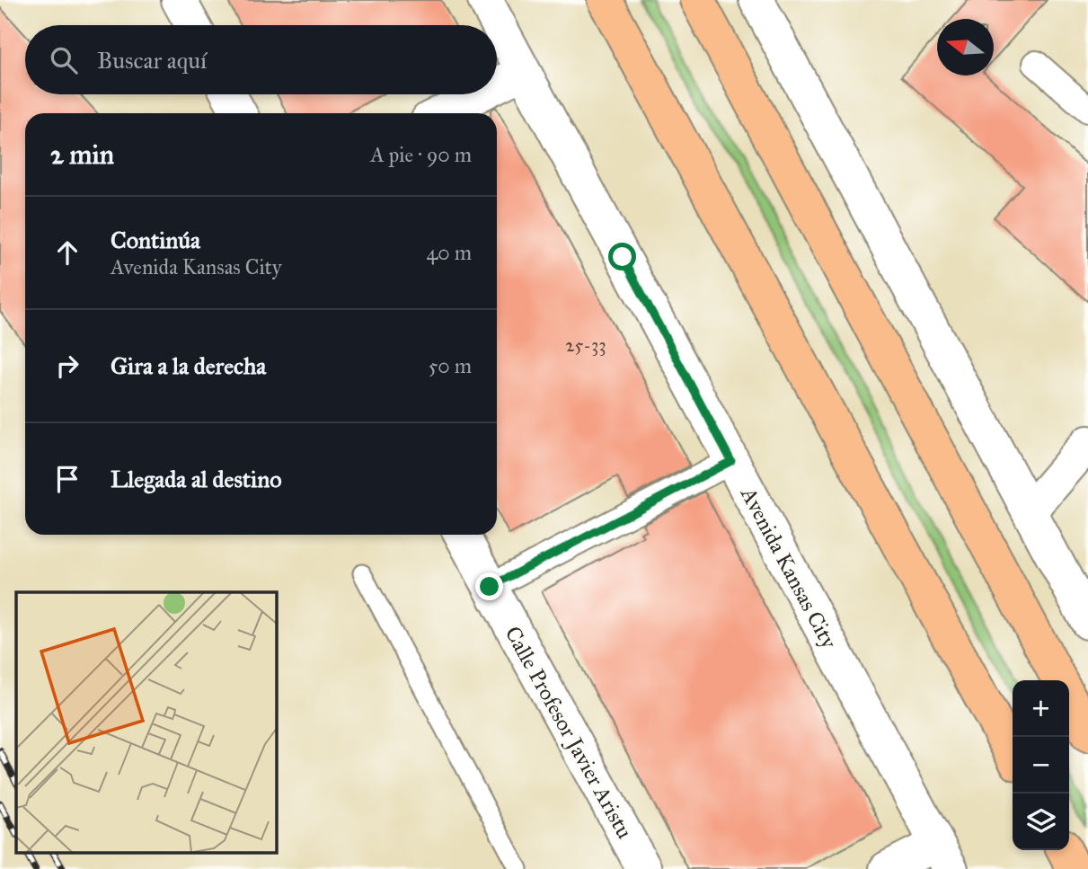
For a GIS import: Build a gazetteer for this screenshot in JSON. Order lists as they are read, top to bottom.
{
  "streets": {
    "street": ["Avenida Kansas City", "Calle Profesor Javier Aristu"]
  },
  "house_numbers": ["25-33"],
  "north": "left",
  "page": {
    "search": "Buscar aquí",
    "heading": ["2 min", "A pie · 90 m"],
    "list": [
      ["Continúa", "Avenida Kansas City", "40 m"],
      ["Gira a la derecha", "50 m"],
      "Llegada al destino"
    ],
    "map_buttons": ["+", "−"]
  }
}
